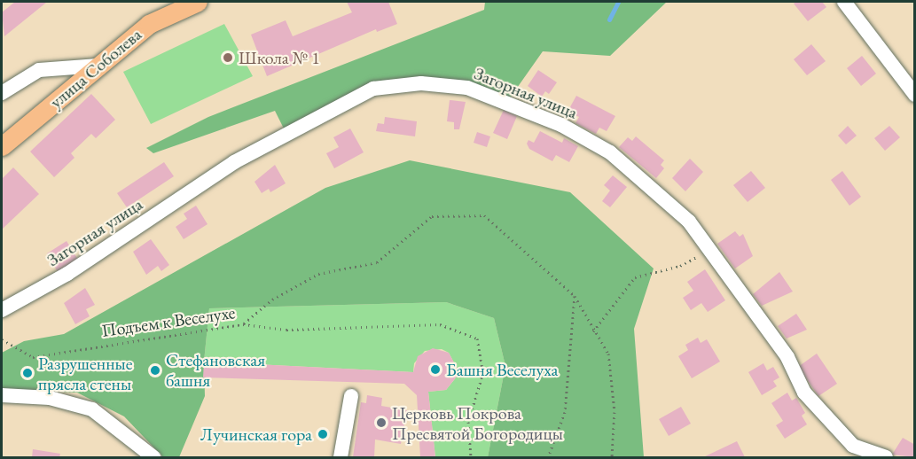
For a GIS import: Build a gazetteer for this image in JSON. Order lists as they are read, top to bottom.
{
  "streets": {
    "main road": ["улица Соболева"],
    "street": ["Загорная улица"],
    "path": ["Подъем к Веселухе"]
  },
  "places": [
    "Школа № 1",
    "Башня Веселуха",
    "Стефановская башня",
    "Разрушенные прясла стены",
    "Церковь Покрова Пресвятой Богородицы",
    "Лучинская гора"
  ]
}
